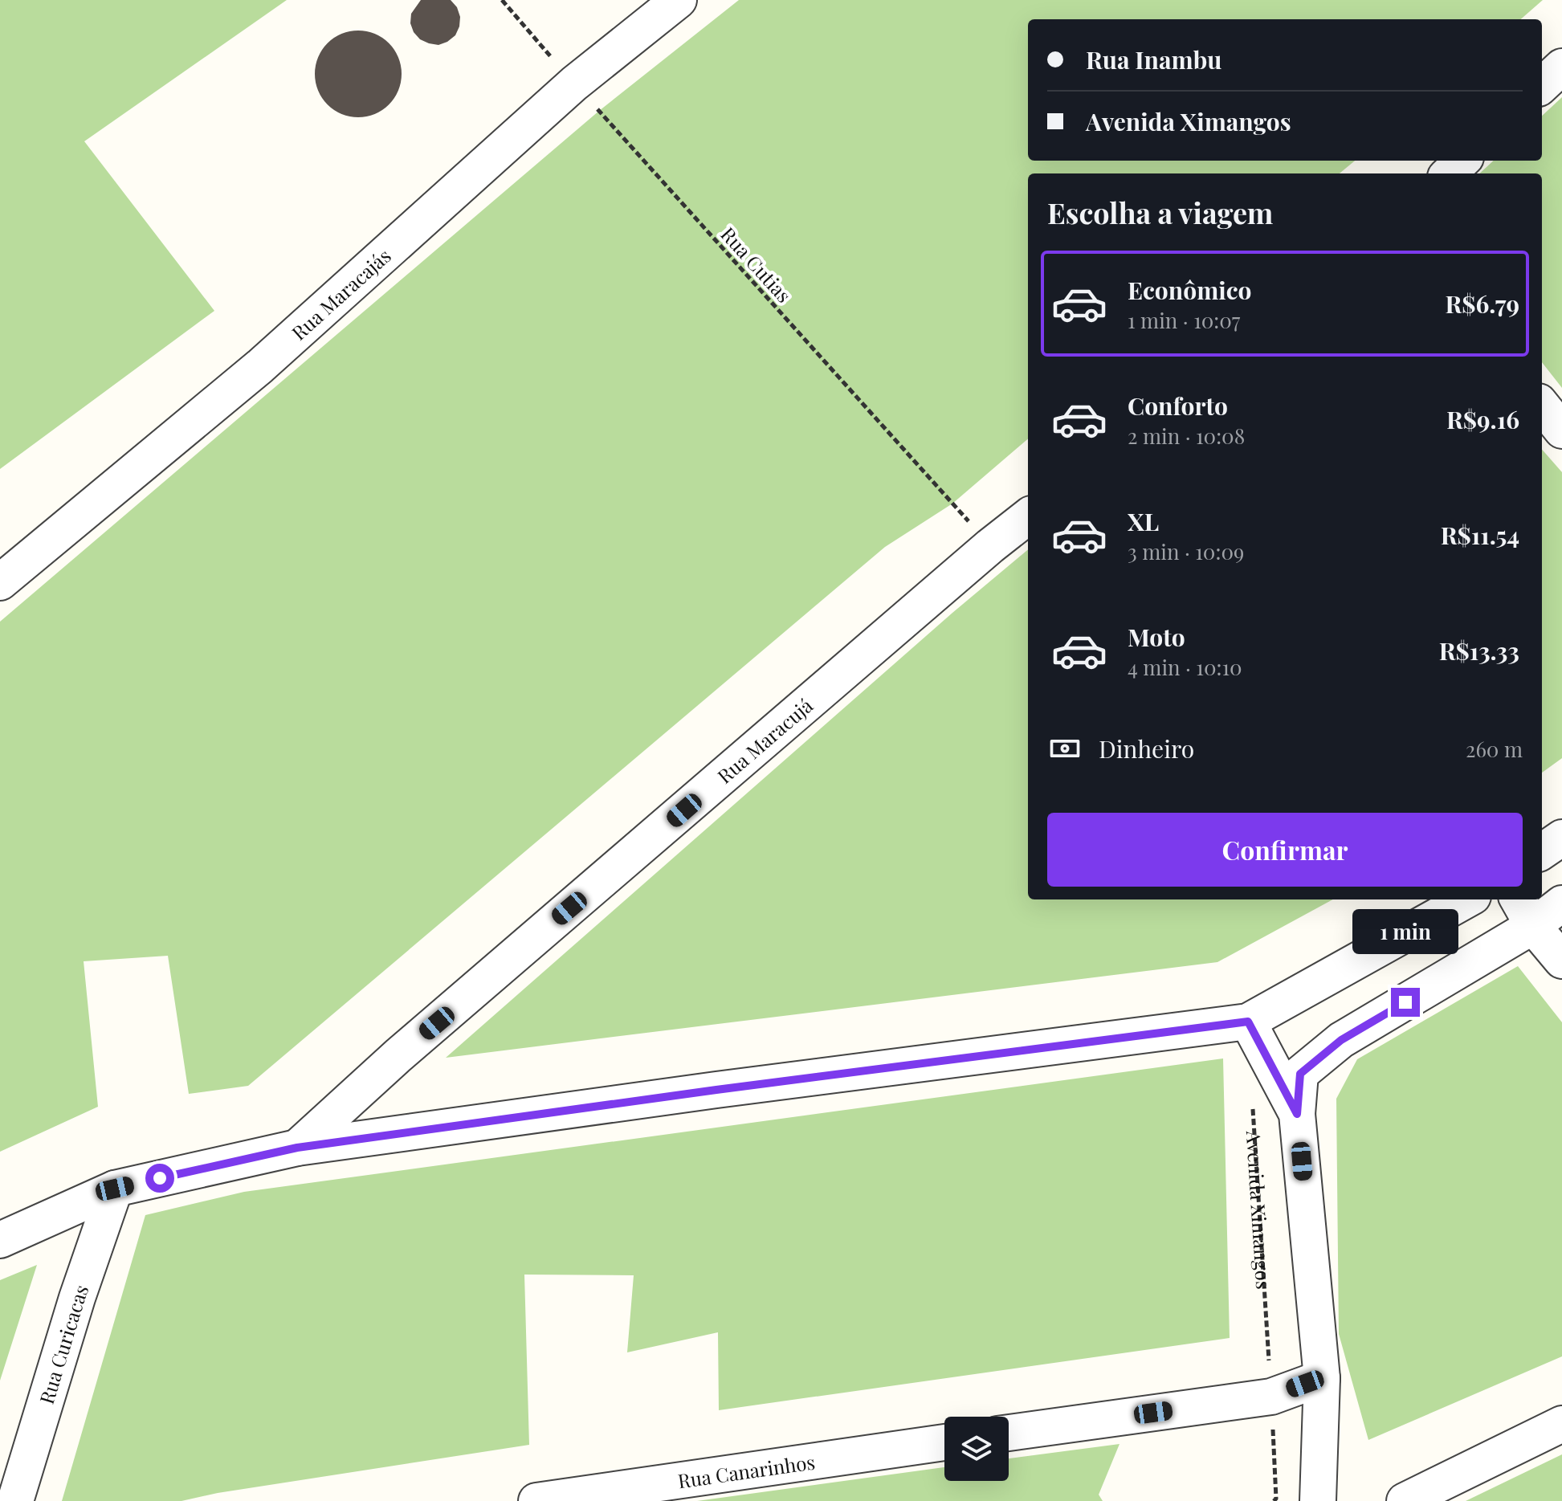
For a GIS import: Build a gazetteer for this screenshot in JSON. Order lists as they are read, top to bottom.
{
  "streets": {
    "street": [
      "Rua Maracajás",
      "Rua Maracujá",
      "Rua Curicacas",
      "Rua Canarinhos"
    ],
    "path": ["Rua Cutias", "Avenida Ximangos"]
  },
  "crossings": [
    ["Rua Cutias", "Rua Maracajás"],
    ["Rua Cutias", "Rua Maracujá"]
  ],
  "page": {
    "banner": ["Rua Inambu", "Avenida Ximangos"],
    "heading": "Escolha a viagem",
    "list": [
      {
        "name": "Econômico",
        "note": "1 min · 10:07",
        "value": "R$6.79"
      },
      {
        "name": "Conforto",
        "note": "2 min · 10:08",
        "value": "R$9.16"
      },
      {
        "name": "XL",
        "note": "3 min · 10:09",
        "value": "R$11.54"
      },
      {
        "name": "Moto",
        "note": "4 min · 10:10",
        "value": "R$13.33"
      }
    ],
    "pay": ["Dinheiro", "260 m"],
    "buttons": "Confirmar",
    "bubble": "1 min"
  }
}
